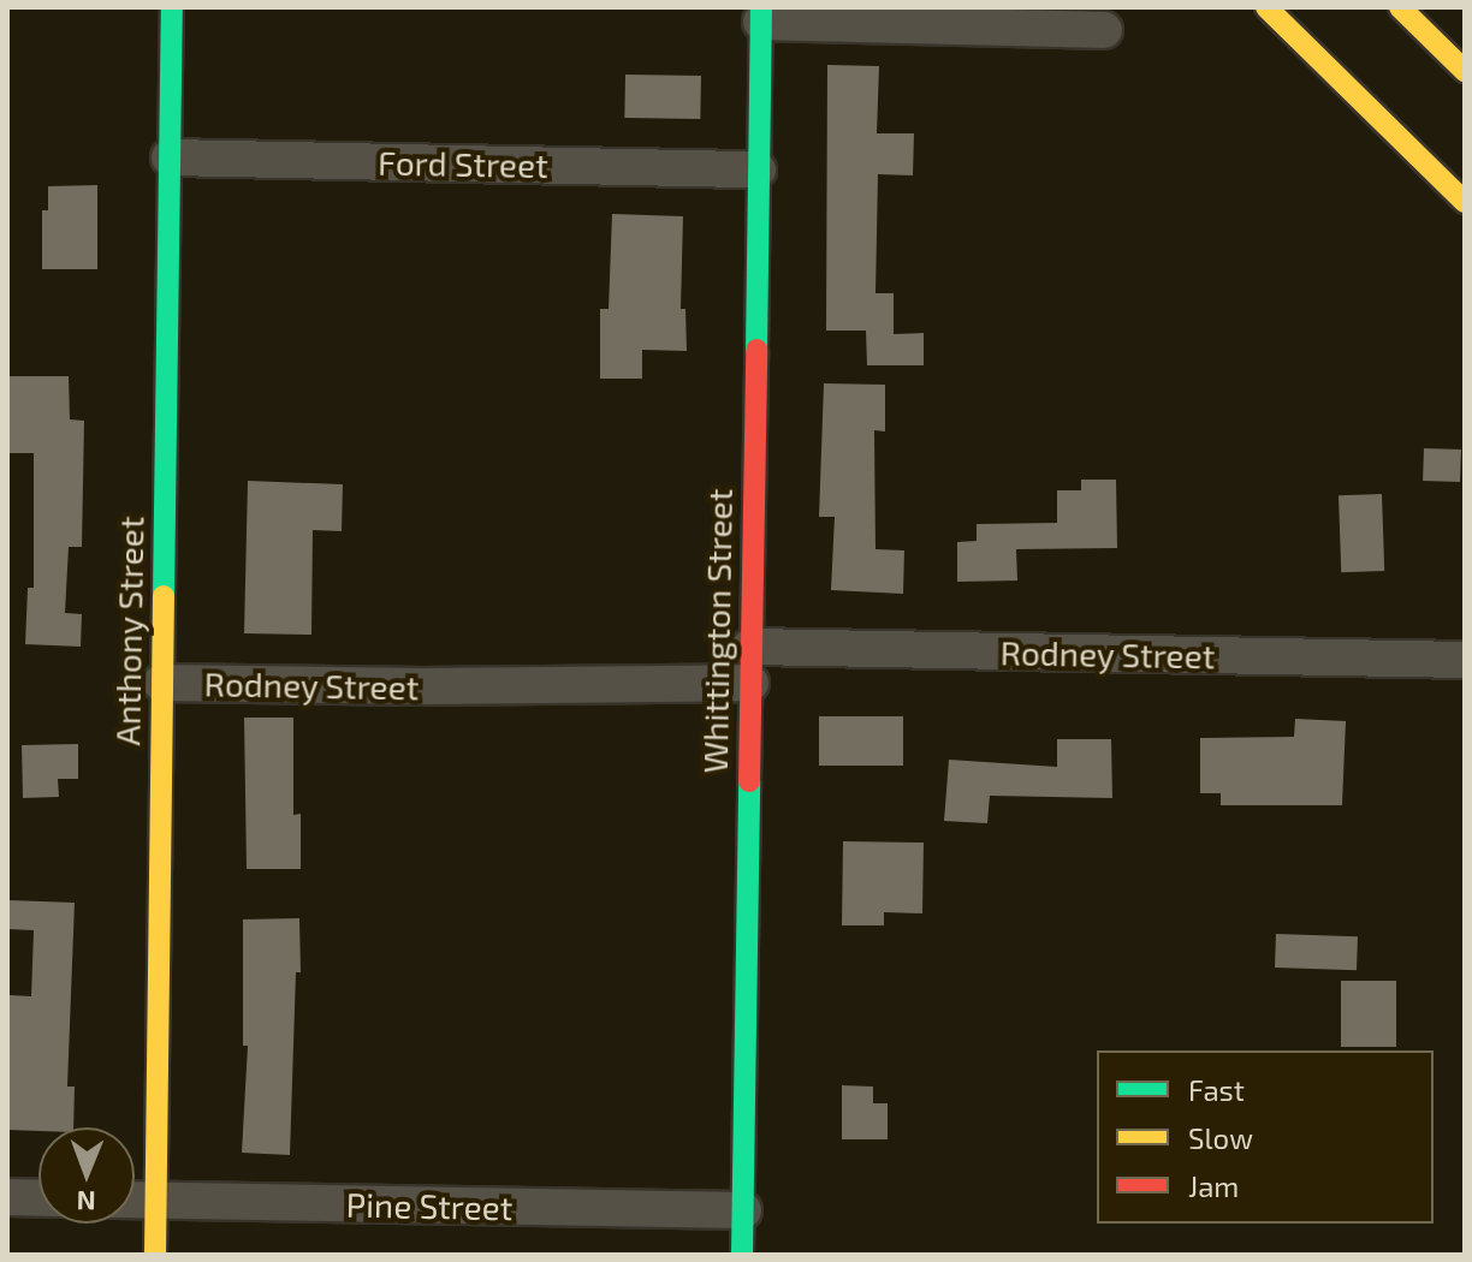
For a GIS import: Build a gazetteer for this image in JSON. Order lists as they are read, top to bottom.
{
  "streets": {
    "street": [
      "Ford Street",
      "Anthony Street",
      "Whittington Street",
      "Rodney Street",
      "Pine Street"
    ]
  },
  "crossings": [
    ["Ford Street", "Anthony Street"],
    ["Ford Street", "Whittington Street"],
    ["Anthony Street", "Rodney Street"],
    ["Anthony Street", "Pine Street"],
    ["Whittington Street", "Rodney Street"],
    ["Whittington Street", "Pine Street"]
  ],
  "legend": ["Fast", "Slow", "Jam"],
  "north": "bottom"
}
